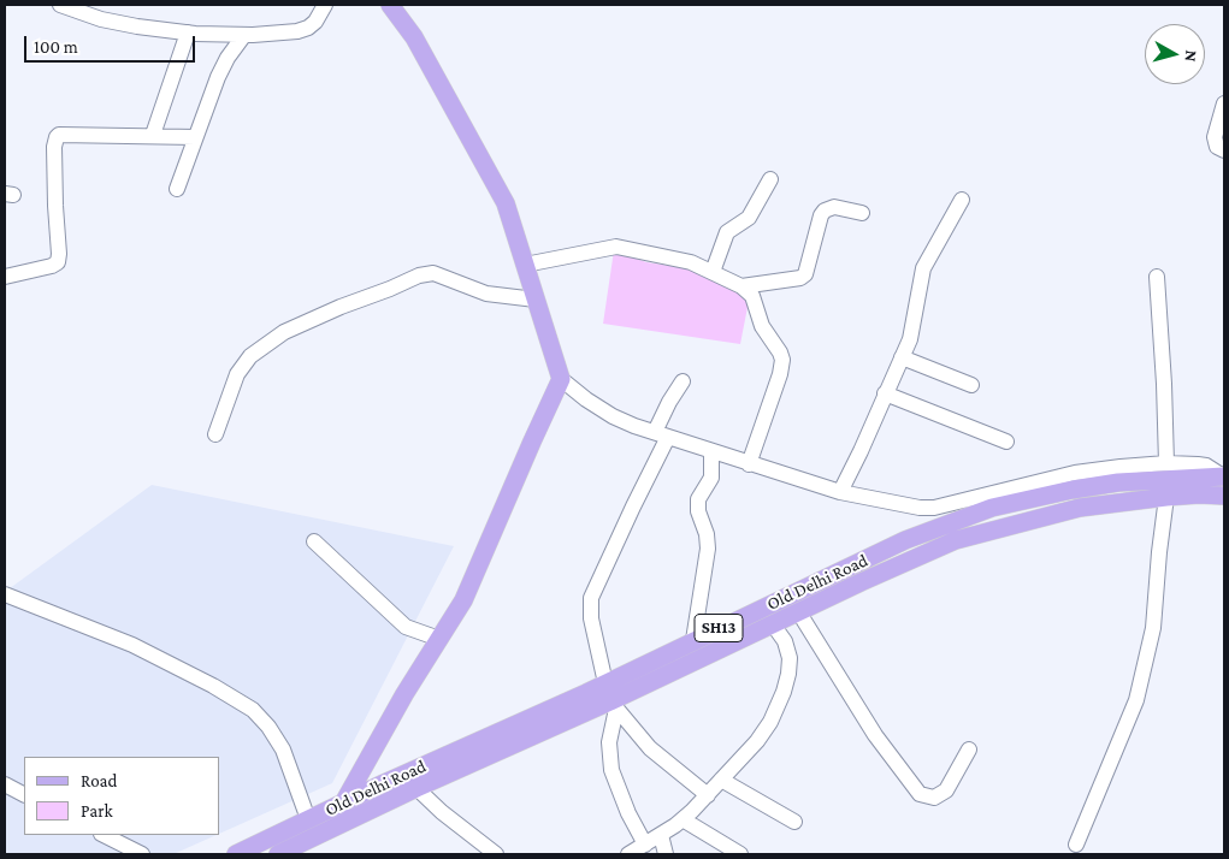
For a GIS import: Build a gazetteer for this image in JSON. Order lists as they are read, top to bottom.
{
  "streets": {
    "main road": ["Old Delhi Road", "SH13"]
  },
  "legend": ["Road", "Park"],
  "scale_bar": "100 m",
  "north": "right"
}
